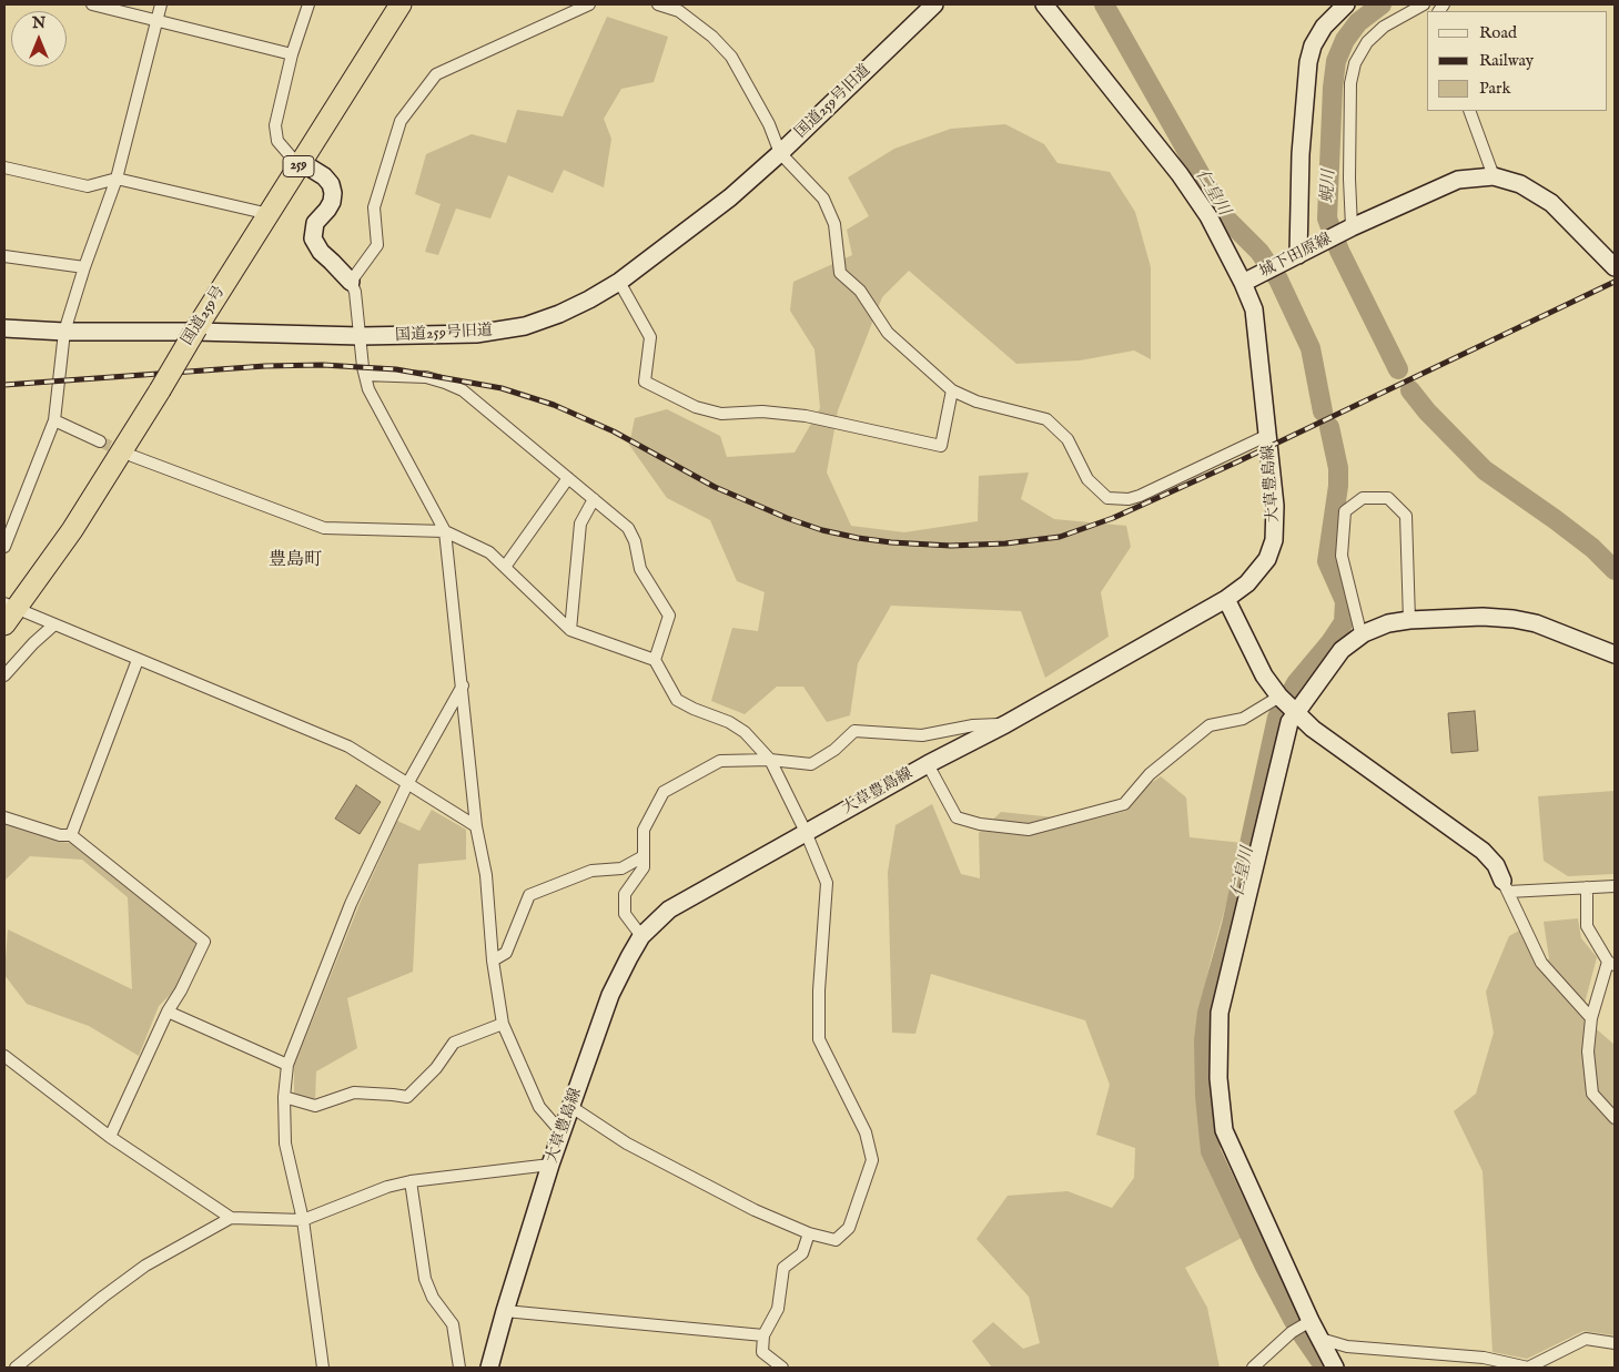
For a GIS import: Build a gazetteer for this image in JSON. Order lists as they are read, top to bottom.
{
  "streets": {
    "highway": ["259", "国道259号"],
    "street": ["国道259号旧道", "城下田原線", "大草豊島線"]
  },
  "crossings": [
    ["城下田原線", "大草豊島線"]
  ],
  "districts": ["豊島町"],
  "water": ["蜆川", "仁皇川"],
  "legend": ["Road", "Railway", "Park"],
  "north": "top"
}
